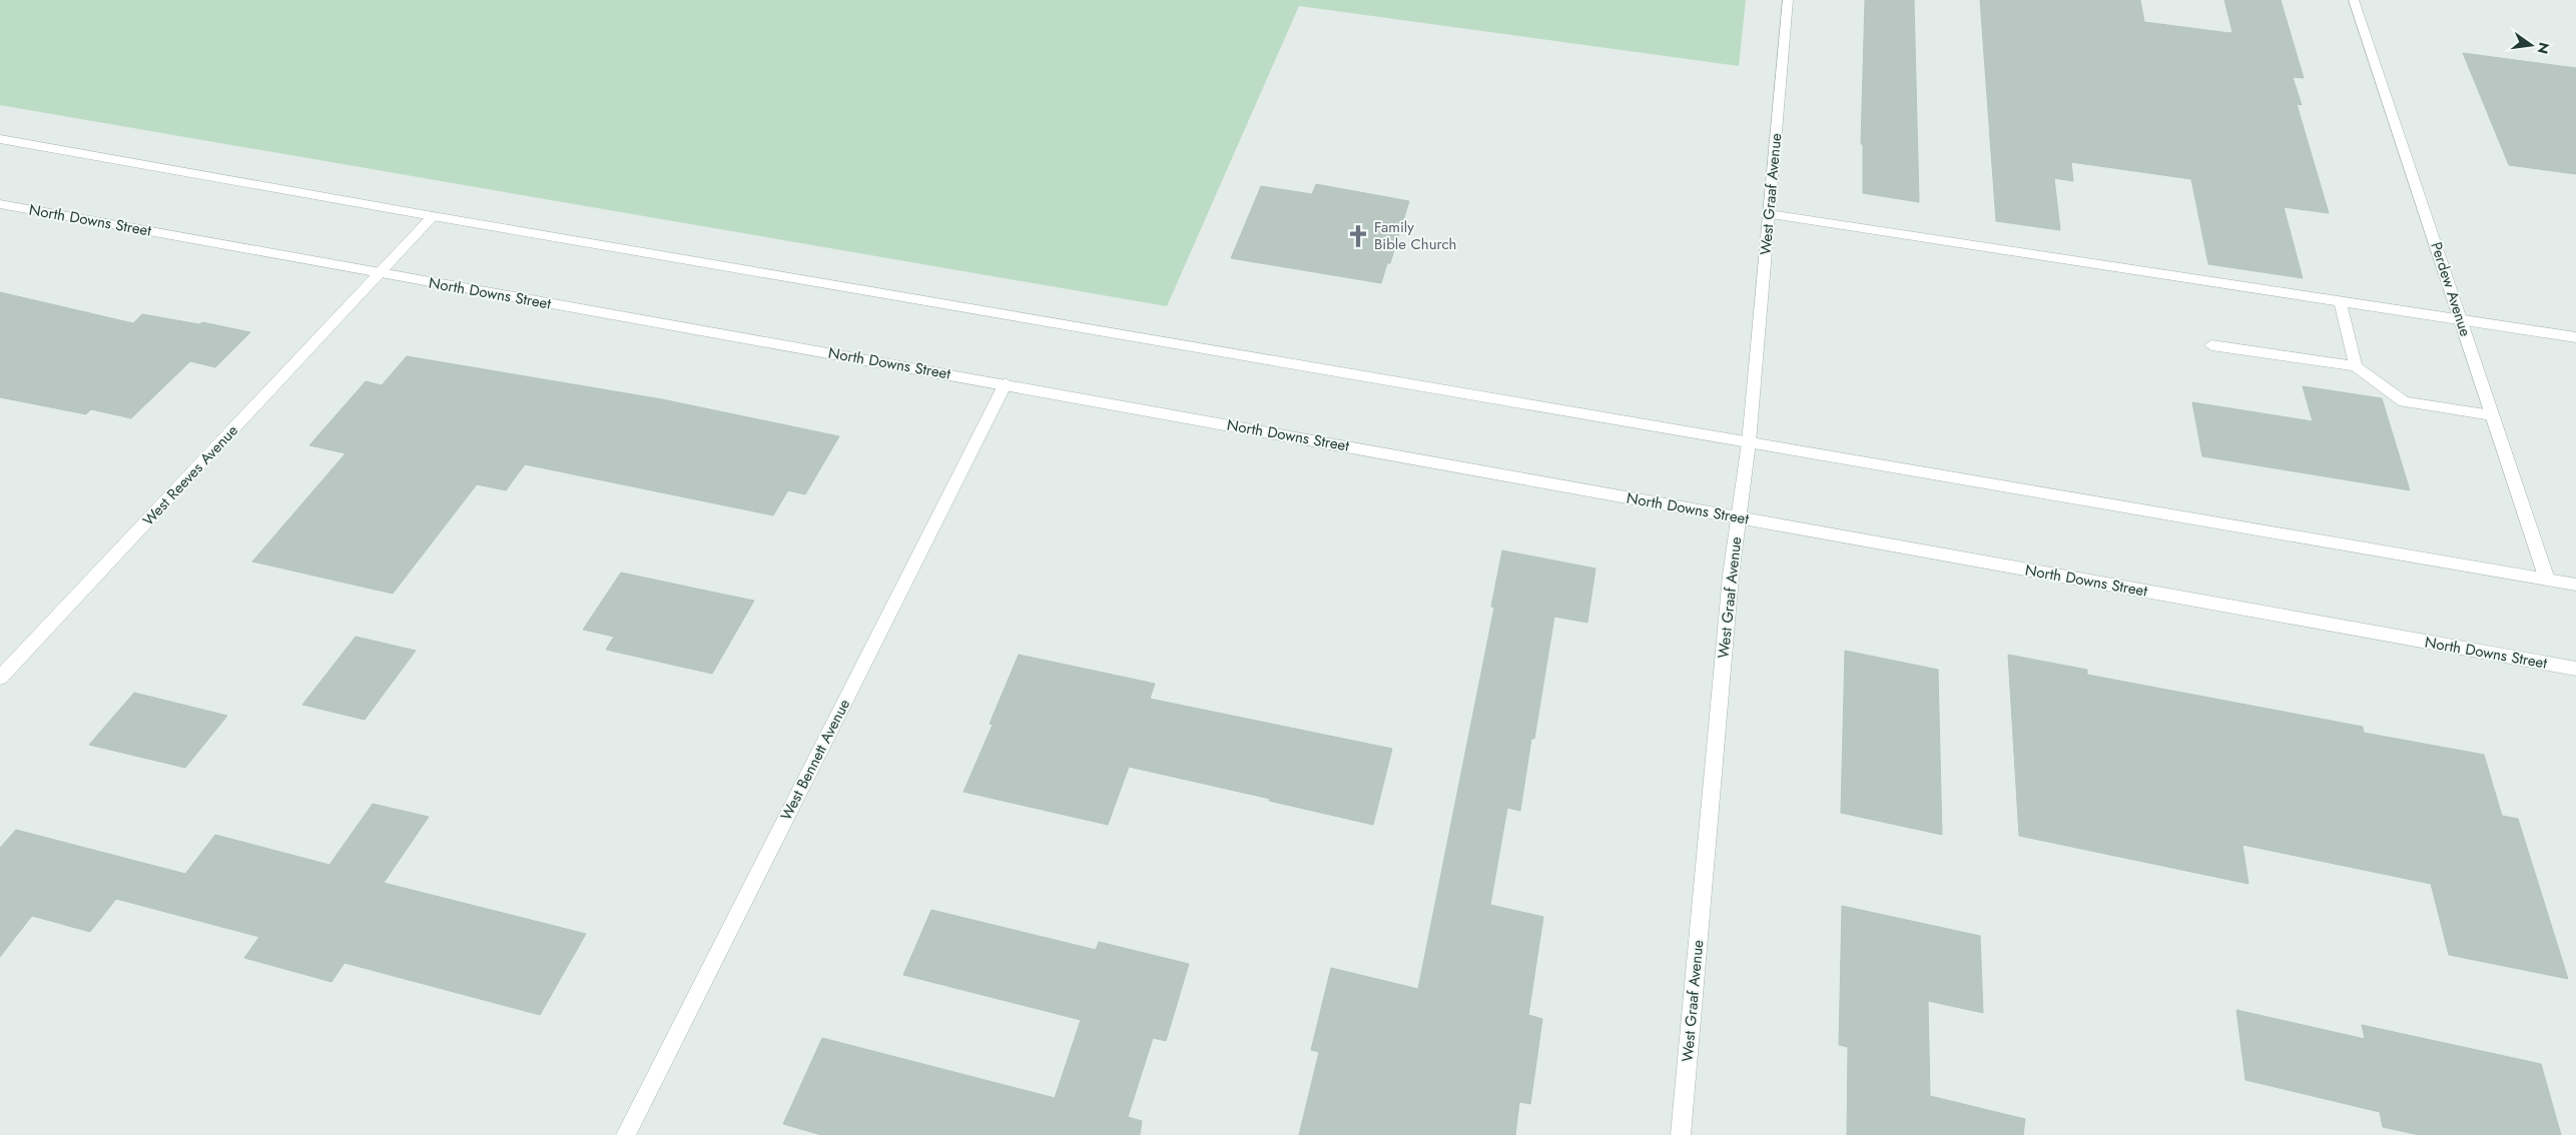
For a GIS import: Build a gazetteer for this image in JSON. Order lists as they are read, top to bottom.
{
  "streets": {
    "street": [
      "West Graaf Avenue",
      "North Downs Street",
      "Perdew Avenue",
      "West Reeves Avenue",
      "West Bennett Avenue"
    ]
  },
  "crossings": [
    ["West Graaf Avenue", "North Downs Street"],
    ["North Downs Street", "West Reeves Avenue"],
    ["North Downs Street", "West Bennett Avenue"]
  ],
  "places": {
    "church": ["Family Bible Church"]
  },
  "north": "right"
}
